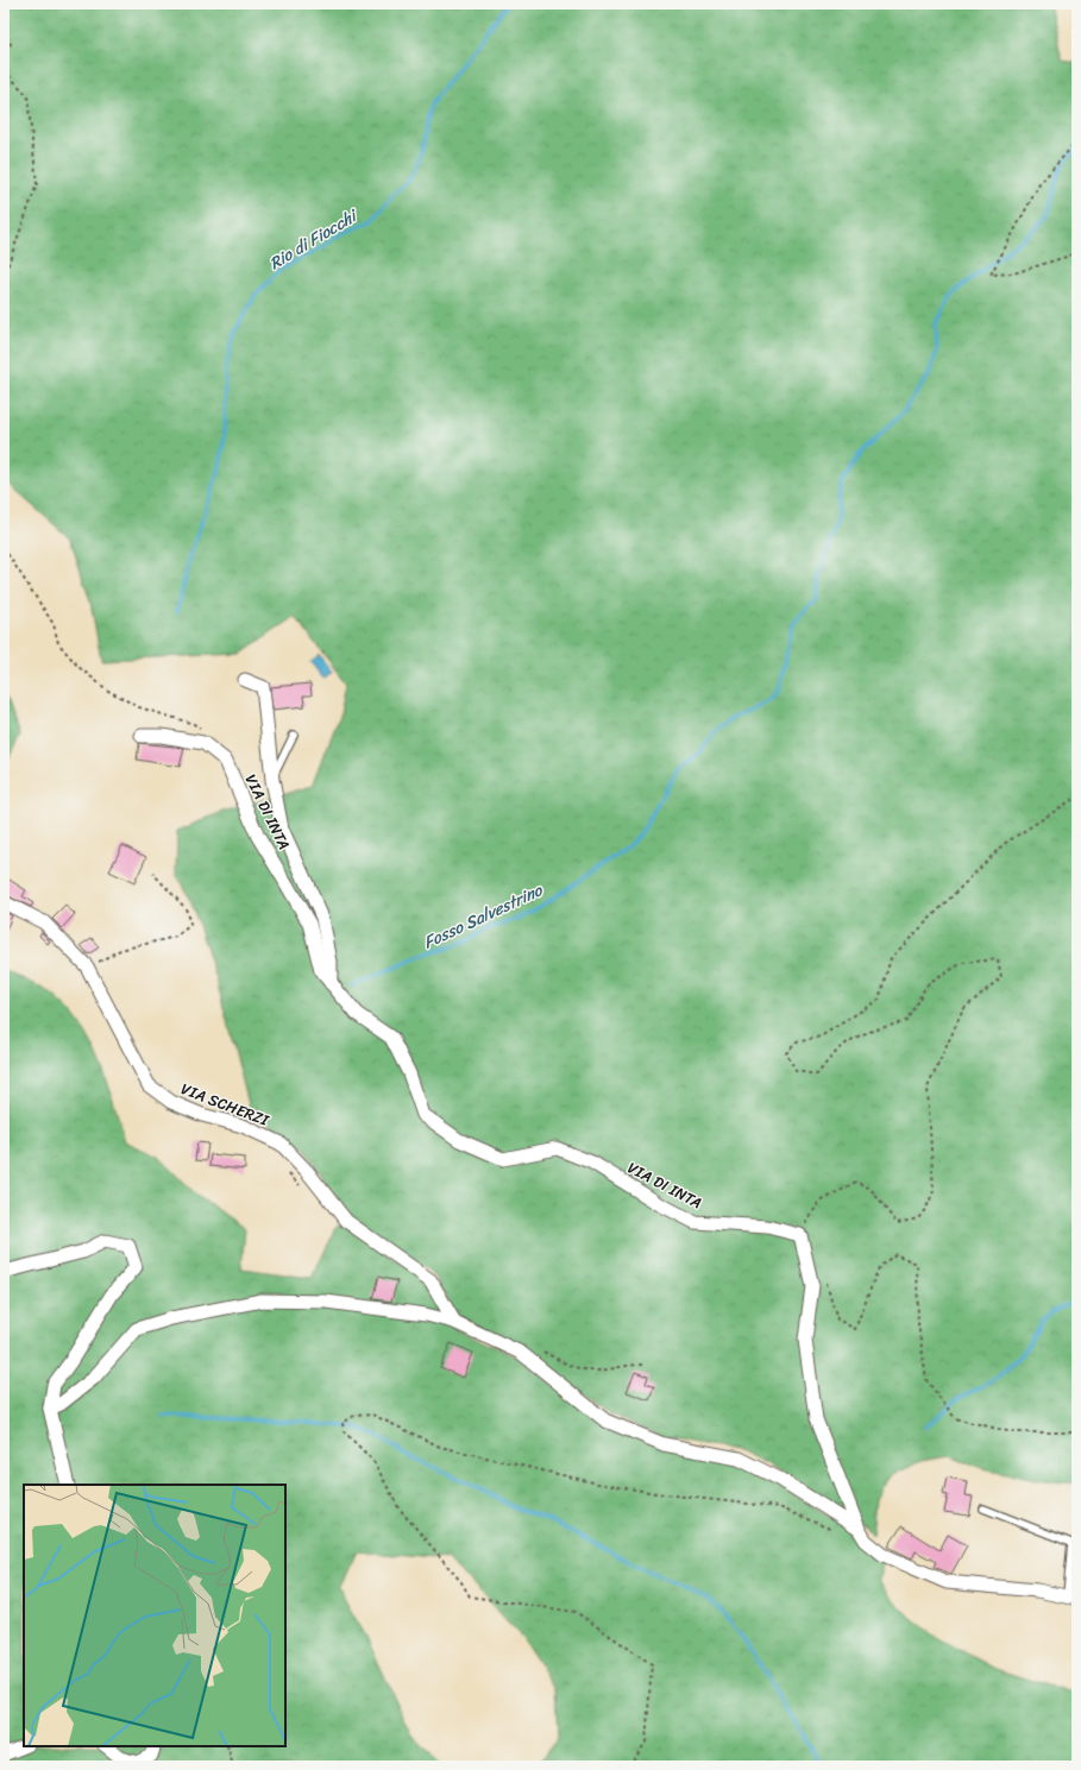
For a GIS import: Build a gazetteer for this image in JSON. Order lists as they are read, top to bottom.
{
  "streets": {
    "street": ["VIA DI INTA", "VIA SCHERZI"]
  },
  "water": ["Rio di Fiocchi", "Fosso Salvestrino"]
}
